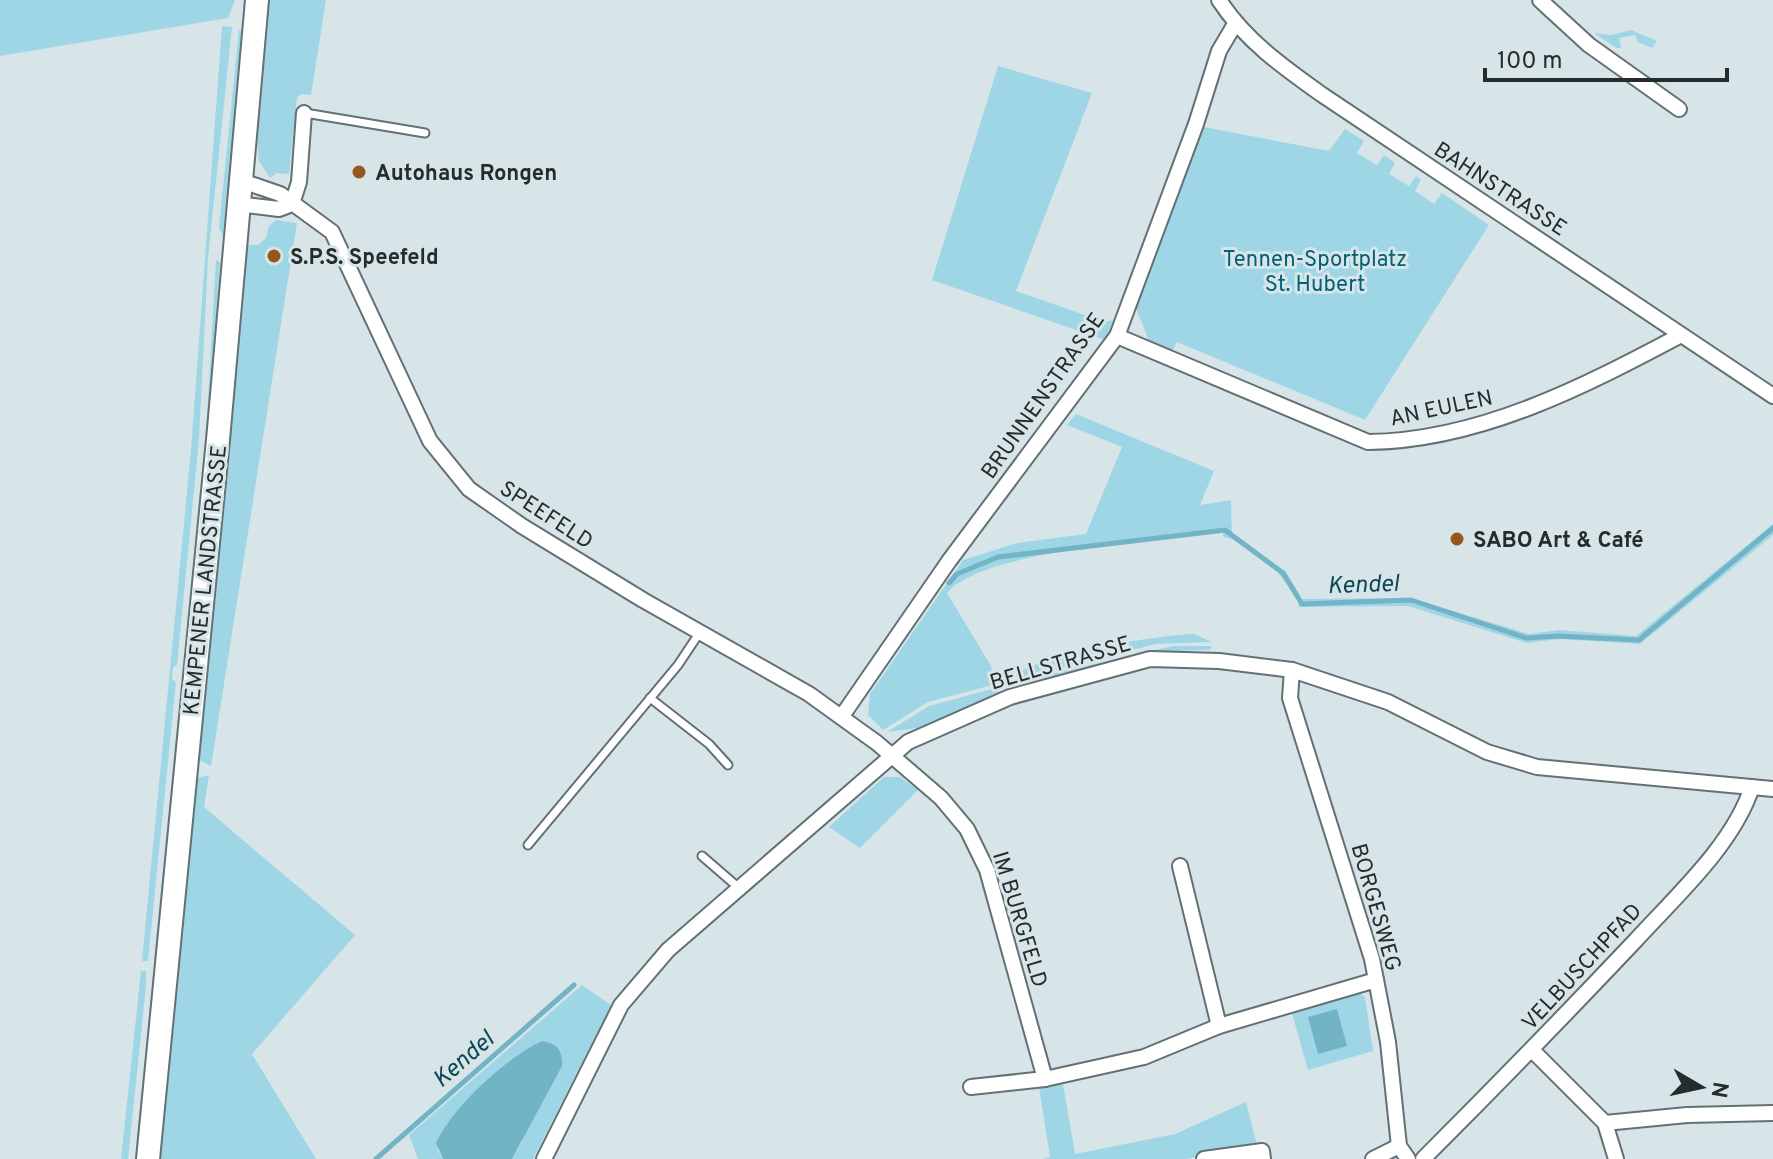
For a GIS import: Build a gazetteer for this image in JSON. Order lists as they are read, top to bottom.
{
  "streets": {
    "street": [
      "BAHNSTRASSE",
      "BRUNNENSTRASSE",
      "AN EULEN",
      "SPEEFELD",
      "KEMPENER LANDSTRASSE",
      "BELLSTRASSE",
      "BORGESWEG",
      "IM BURGFELD",
      "VELBUSCHPFAD"
    ]
  },
  "crossings": [
    ["BAHNSTRASSE", "BRUNNENSTRASSE"],
    ["BAHNSTRASSE", "AN EULEN"],
    ["BRUNNENSTRASSE", "AN EULEN"],
    ["BRUNNENSTRASSE", "SPEEFELD"],
    ["SPEEFELD", "KEMPENER LANDSTRASSE"],
    ["SPEEFELD", "BELLSTRASSE"],
    ["SPEEFELD", "IM BURGFELD"],
    ["BELLSTRASSE", "BORGESWEG"],
    ["BELLSTRASSE", "IM BURGFELD"],
    ["BELLSTRASSE", "VELBUSCHPFAD"]
  ],
  "water": ["Kendel"],
  "parks": ["Tennen-Sportplatz St. Hubert"],
  "places": ["Autohaus Rongen", "S.P.S. Speefeld", "SABO Art & Café"],
  "scale_bar": "100 m",
  "north": "right"
}
